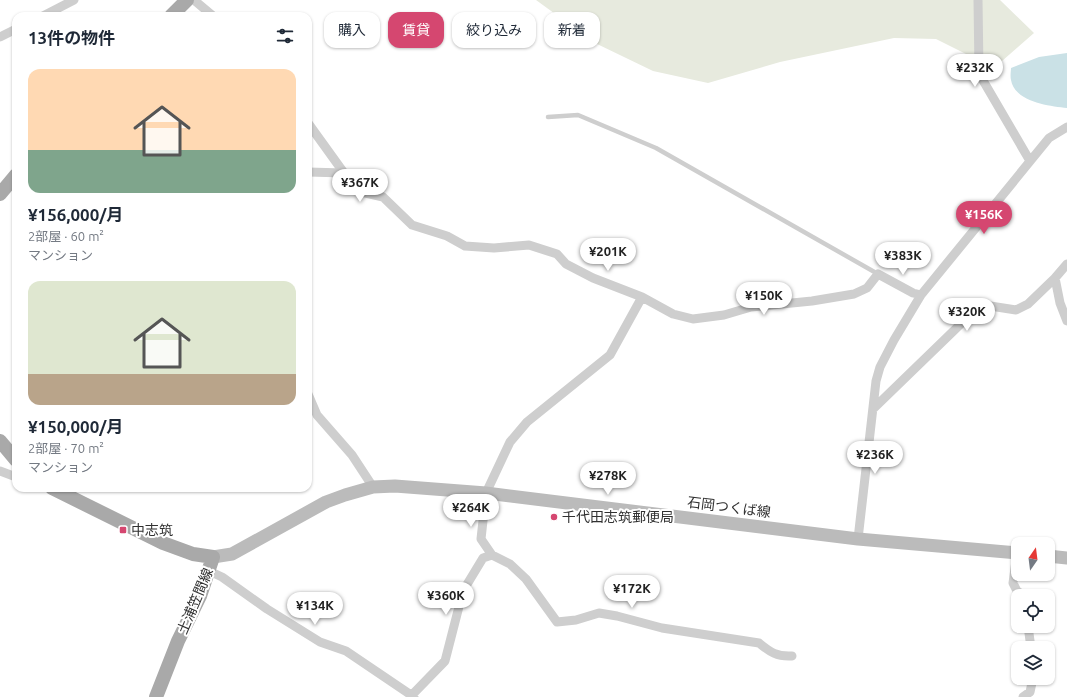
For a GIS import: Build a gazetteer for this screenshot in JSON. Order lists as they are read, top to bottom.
{
  "streets": {
    "main road": ["石岡つくば線", "土浦笠間線"]
  },
  "crossings": [
    ["石岡つくば線", "土浦笠間線"]
  ],
  "places": {
    "other": ["千代田志筑郵便局"],
    "transit": ["中志筑"]
  },
  "north": "top",
  "page": {
    "chip": [
      "購入",
      "賃貸",
      "絞り込み",
      "新着"
    ],
    "heading": "13件の物件",
    "price": [
      "¥232K",
      "¥367K",
      "¥156K",
      "¥201K",
      "¥383K",
      "¥150K",
      "¥320K",
      "¥236K",
      "¥278K",
      "¥264K",
      "¥172K",
      "¥360K",
      "¥134K"
    ],
    "list": [
      {
        "name": "¥156,000/月",
        "note": "2部屋 · 60 m² · マンション"
      },
      {
        "name": "¥150,000/月",
        "note": "2部屋 · 70 m² · マンション"
      }
    ]
  }
}
